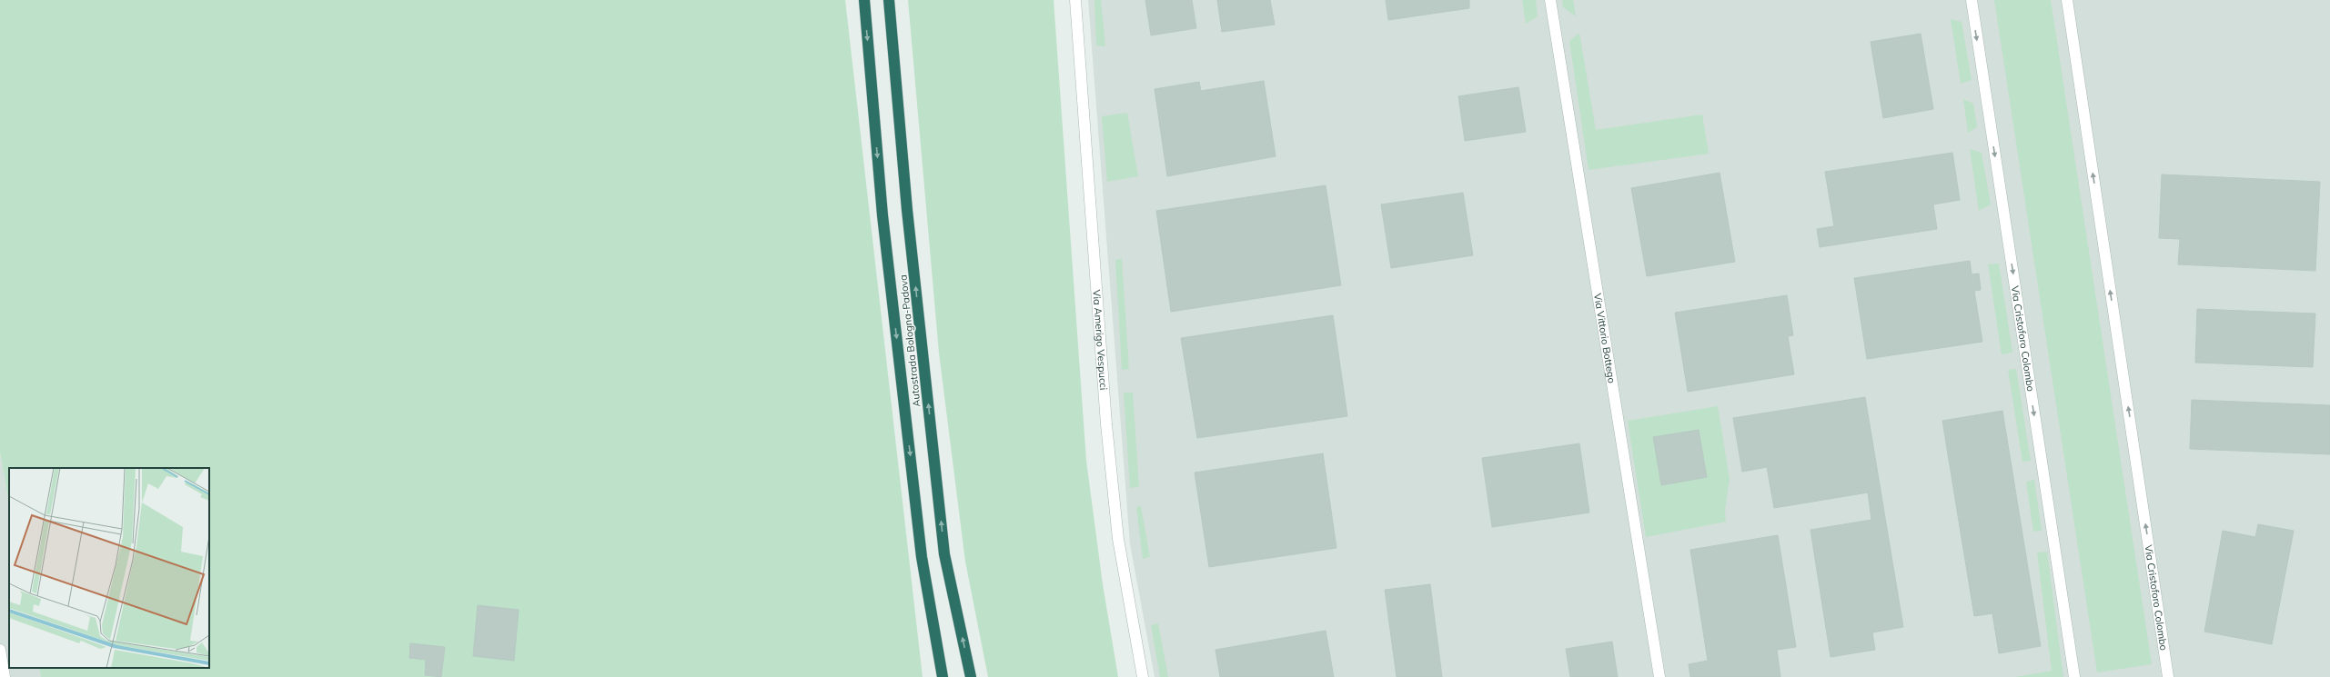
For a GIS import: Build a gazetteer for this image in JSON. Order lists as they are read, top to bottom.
{
  "streets": {
    "highway": ["Autostrada Bologna-Padova"],
    "street": ["Via Vittorio Bottego", "Via Cristoforo Colombo", "Via Amerigo Vespucci"]
  }
}
